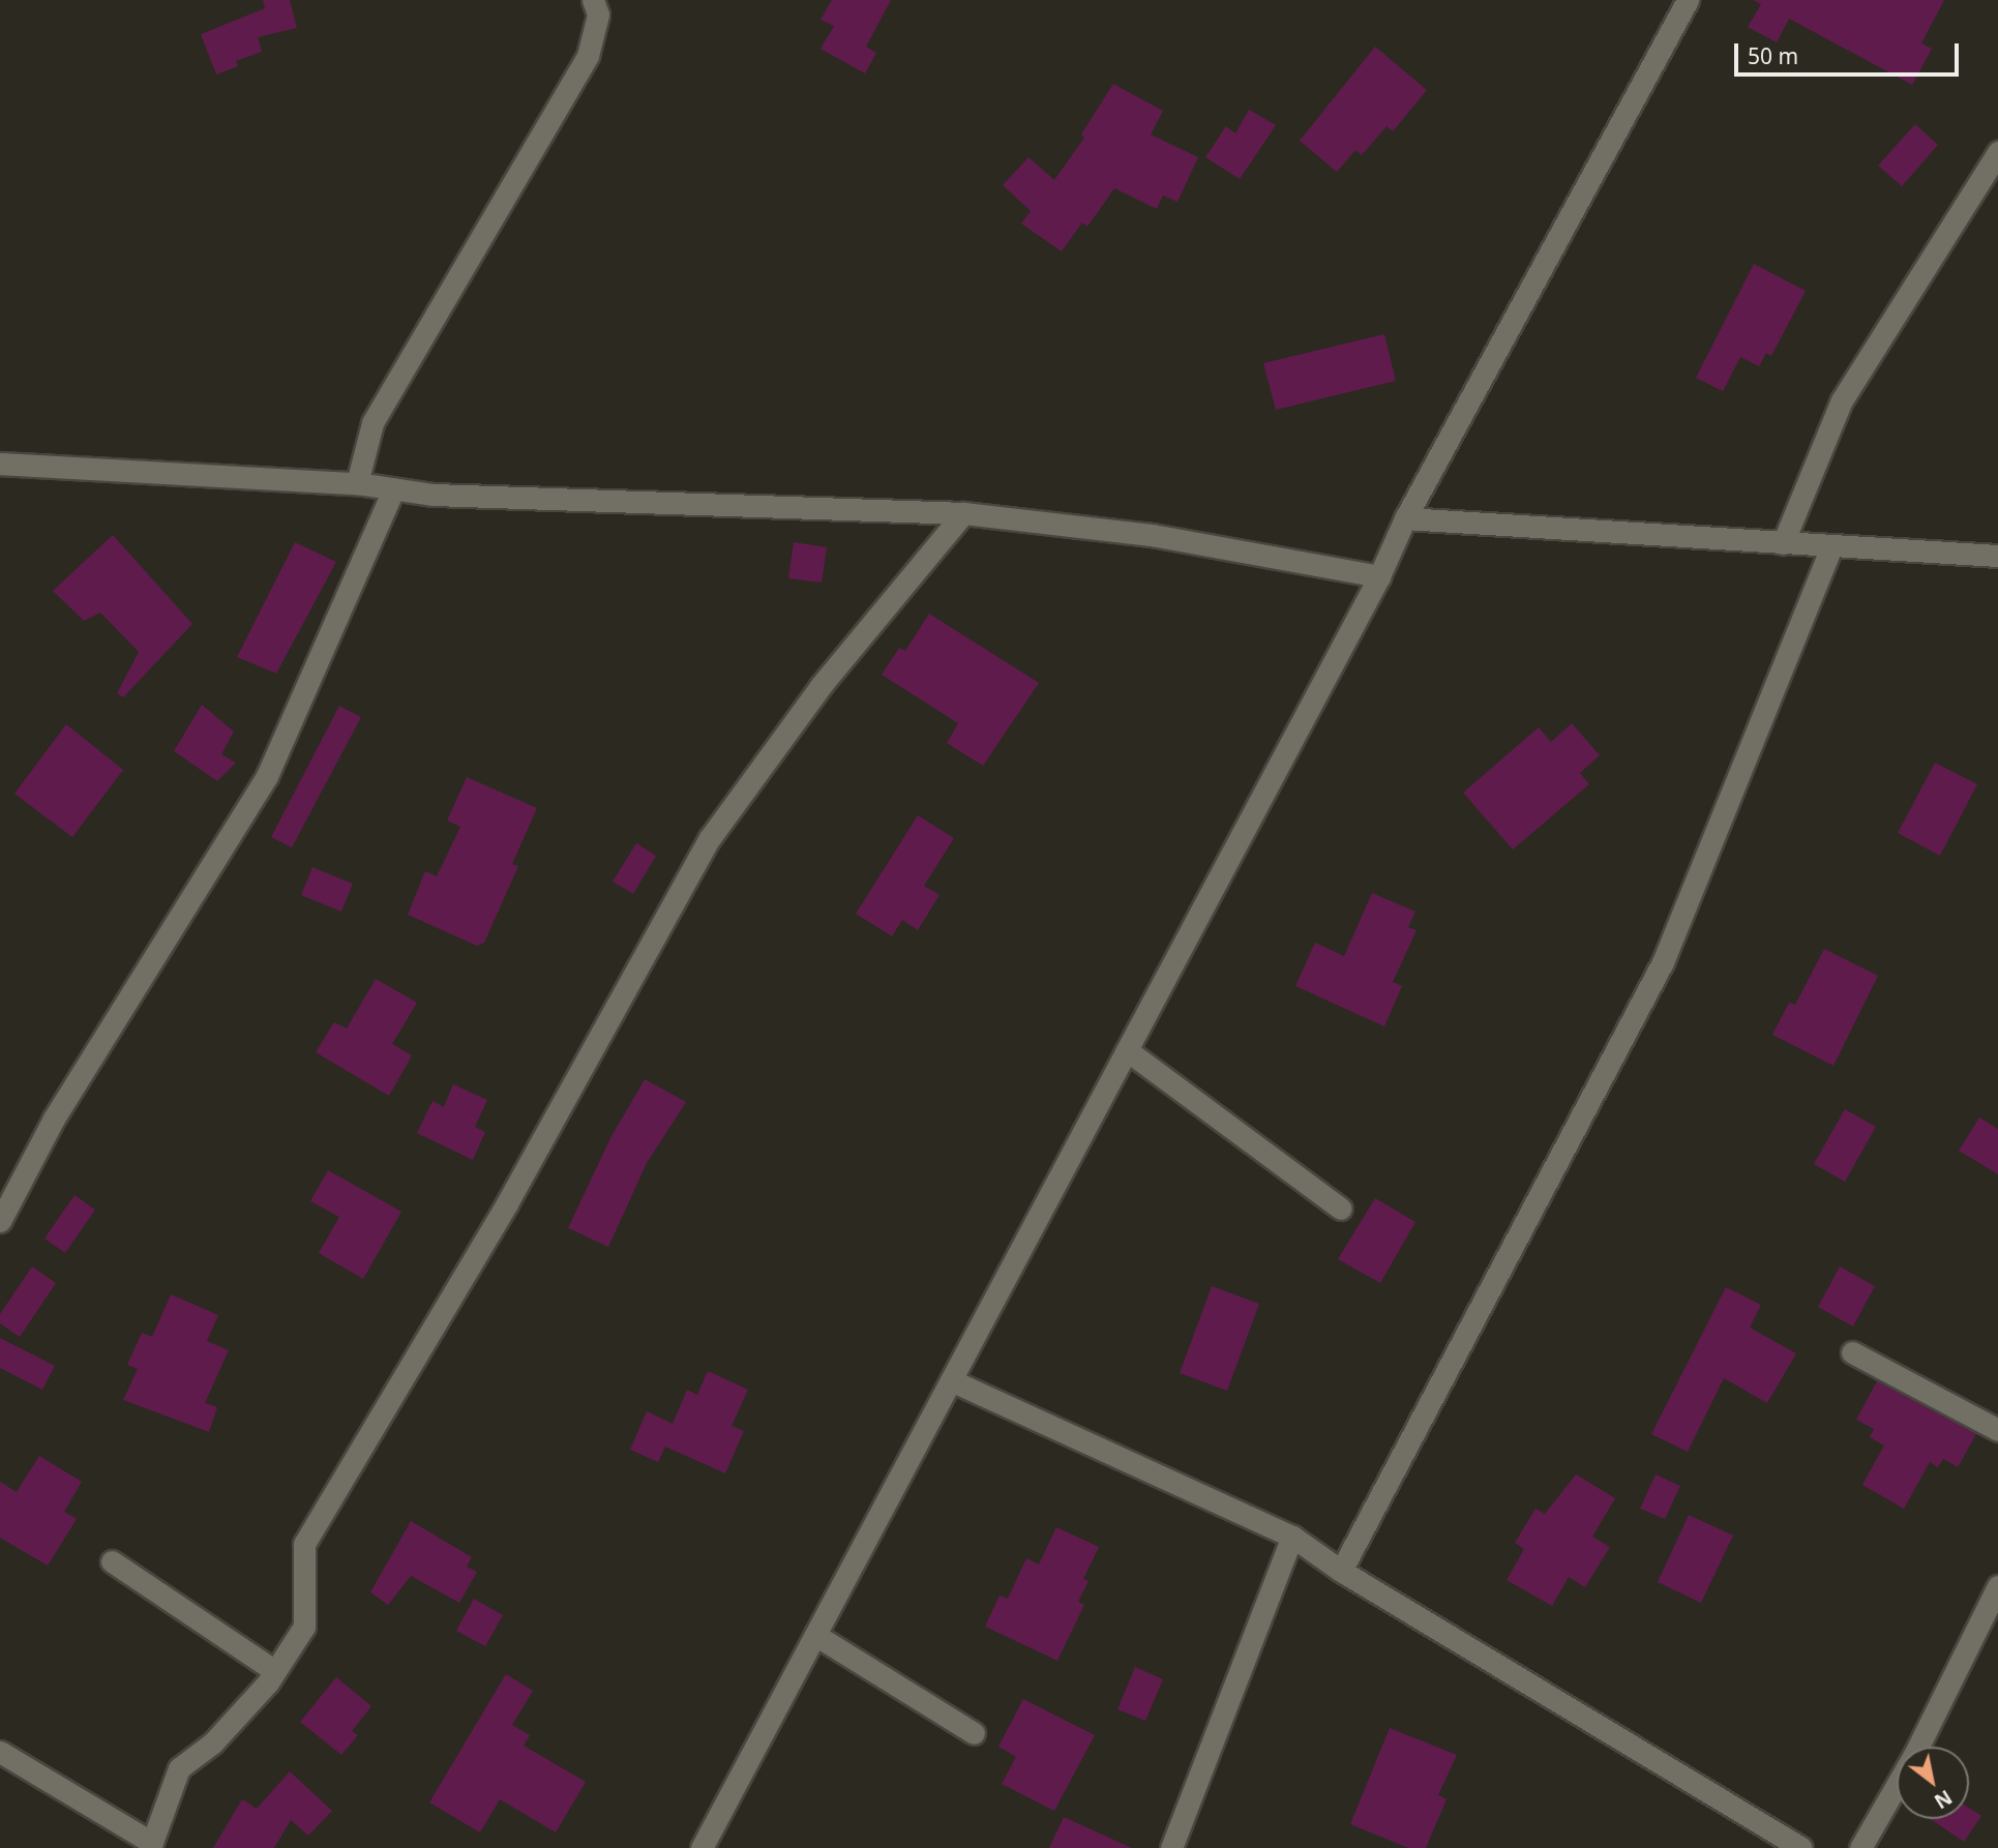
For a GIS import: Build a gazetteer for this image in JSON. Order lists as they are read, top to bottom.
{
  "scale_bar": "50 m",
  "north": "bottom right"
}
